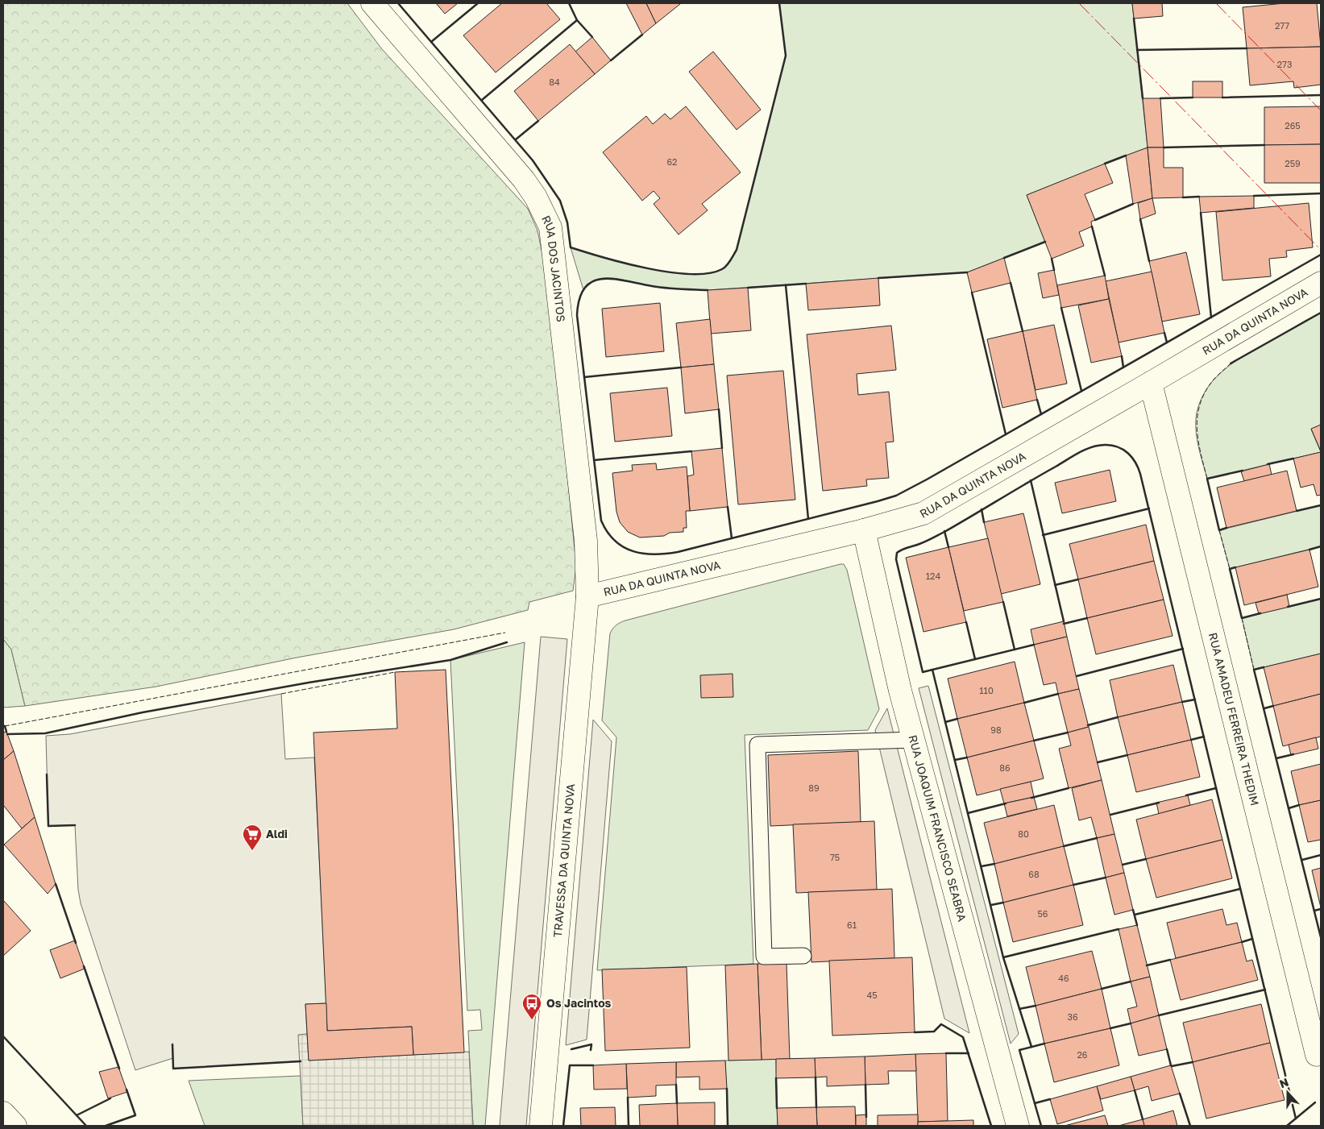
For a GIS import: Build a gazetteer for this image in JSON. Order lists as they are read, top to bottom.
{
  "streets": {
    "street": [
      "RUA DOS JACINTOS",
      "RUA DA QUINTA NOVA",
      "RUA AMADEU FERREIRA THEDIM",
      "RUA JOAQUIM FRANCISCO SEABRA",
      "TRAVESSA DA QUINTA NOVA"
    ]
  },
  "crossings": [
    ["RUA DOS JACINTOS", "RUA DA QUINTA NOVA"],
    ["RUA DOS JACINTOS", "TRAVESSA DA QUINTA NOVA"],
    ["RUA DA QUINTA NOVA", "RUA AMADEU FERREIRA THEDIM"],
    ["RUA DA QUINTA NOVA", "RUA JOAQUIM FRANCISCO SEABRA"],
    ["RUA DA QUINTA NOVA", "TRAVESSA DA QUINTA NOVA"]
  ],
  "places": {
    "supermarket": ["Aldi"],
    "bus stop": ["Os Jacintos"]
  },
  "house_numbers": [
    "277",
    "273",
    "84",
    "265",
    "62",
    "259",
    "124",
    "110",
    "98",
    "86",
    "89",
    "80",
    "75",
    "68",
    "56",
    "61",
    "46",
    "45",
    "36",
    "26"
  ],
  "north": "top"
}
